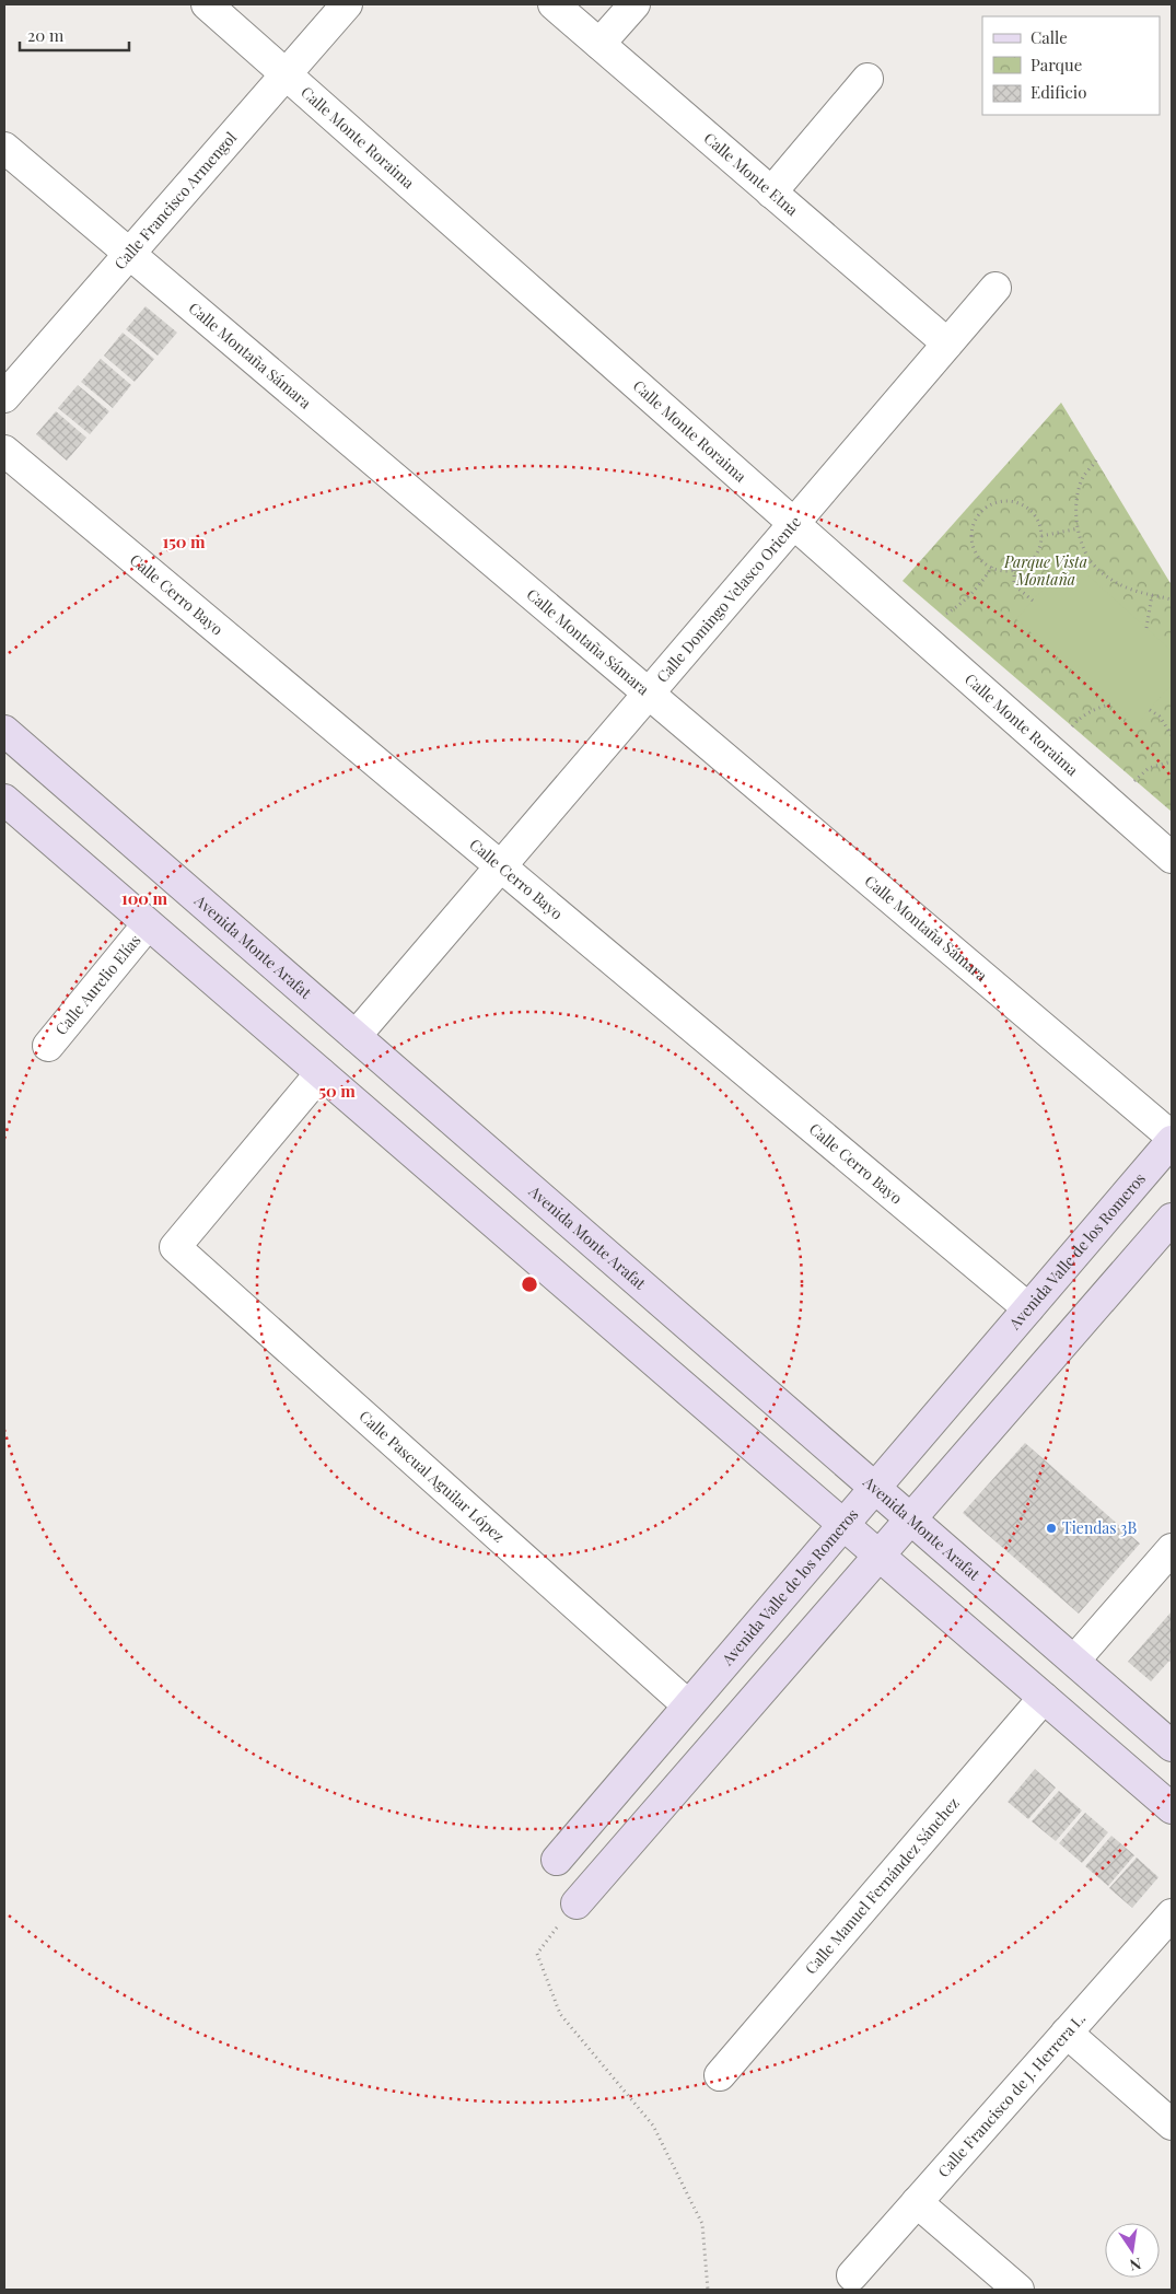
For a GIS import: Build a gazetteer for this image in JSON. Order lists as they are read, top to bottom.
{
  "streets": {
    "street": [
      "Calle Monte Roraima",
      "Calle Monte Etna",
      "Calle Francisco Armengol",
      "Calle Montaña Sámara",
      "Calle Cerro Bayo",
      "Calle Domingo Velasco Oriente",
      "Avenida Monte Arafat",
      "Calle Aurelio Elías",
      "Avenida Valle de los Romeros",
      "Calle Pascual Aguilar López",
      "Calle Manuel Fernández Sánchez",
      "Calle Francisco de J. Herrera L."
    ]
  },
  "crossings": [
    ["Calle Monte Roraima", "Calle Francisco Armengol"],
    ["Calle Monte Roraima", "Calle Domingo Velasco Oriente"],
    ["Calle Monte Etna", "Calle Domingo Velasco Oriente"],
    ["Calle Francisco Armengol", "Calle Montaña Sámara"],
    ["Calle Montaña Sámara", "Calle Domingo Velasco Oriente"],
    ["Calle Montaña Sámara", "Avenida Valle de los Romeros"],
    ["Calle Cerro Bayo", "Calle Domingo Velasco Oriente"],
    ["Calle Cerro Bayo", "Avenida Valle de los Romeros"],
    ["Calle Domingo Velasco Oriente", "Avenida Monte Arafat"],
    ["Avenida Monte Arafat", "Avenida Valle de los Romeros"],
    ["Avenida Valle de los Romeros", "Calle Pascual Aguilar López"]
  ],
  "parks": ["Parque Vista Montaña"],
  "places": ["Tiendas 3B"],
  "legend": ["Calle", "Parque", "Edificio"],
  "scale_bar": "20 m",
  "north": "bottom",
  "rings": ["150 m", "100 m", "50 m"]
}
